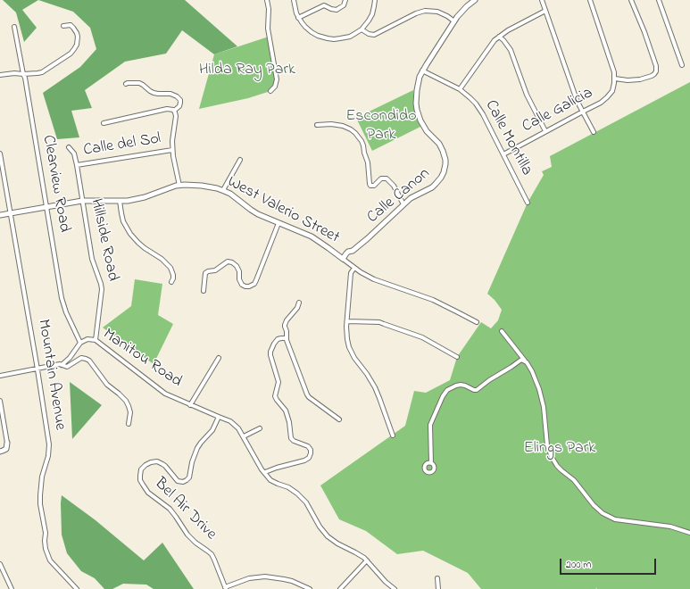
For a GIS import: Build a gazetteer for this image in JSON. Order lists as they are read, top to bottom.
{
  "streets": {
    "street": [
      "Calle Galicia",
      "Calle Montilla",
      "Calle del Sol",
      "Clearview Road",
      "Calle Canon",
      "West Valerio Street",
      "Hillside Road",
      "Manitou Road",
      "Mountain Avenue",
      "Bel Air Drive"
    ]
  },
  "crossings": [
    ["Calle Galicia", "Calle Montilla"],
    ["Calle Montilla", "Calle Canon"],
    ["Calle del Sol", "Hillside Road"],
    ["Clearview Road", "West Valerio Street"],
    ["Clearview Road", "Manitou Road"],
    ["Calle Canon", "West Valerio Street"],
    ["West Valerio Street", "Hillside Road"],
    ["West Valerio Street", "Mountain Avenue"],
    ["Hillside Road", "Manitou Road"],
    ["Manitou Road", "Bel Air Drive"]
  ],
  "parks": ["Hilda Ray Park", "Escondido Park", "Elings Park"],
  "scale_bar": "200 m"
}
